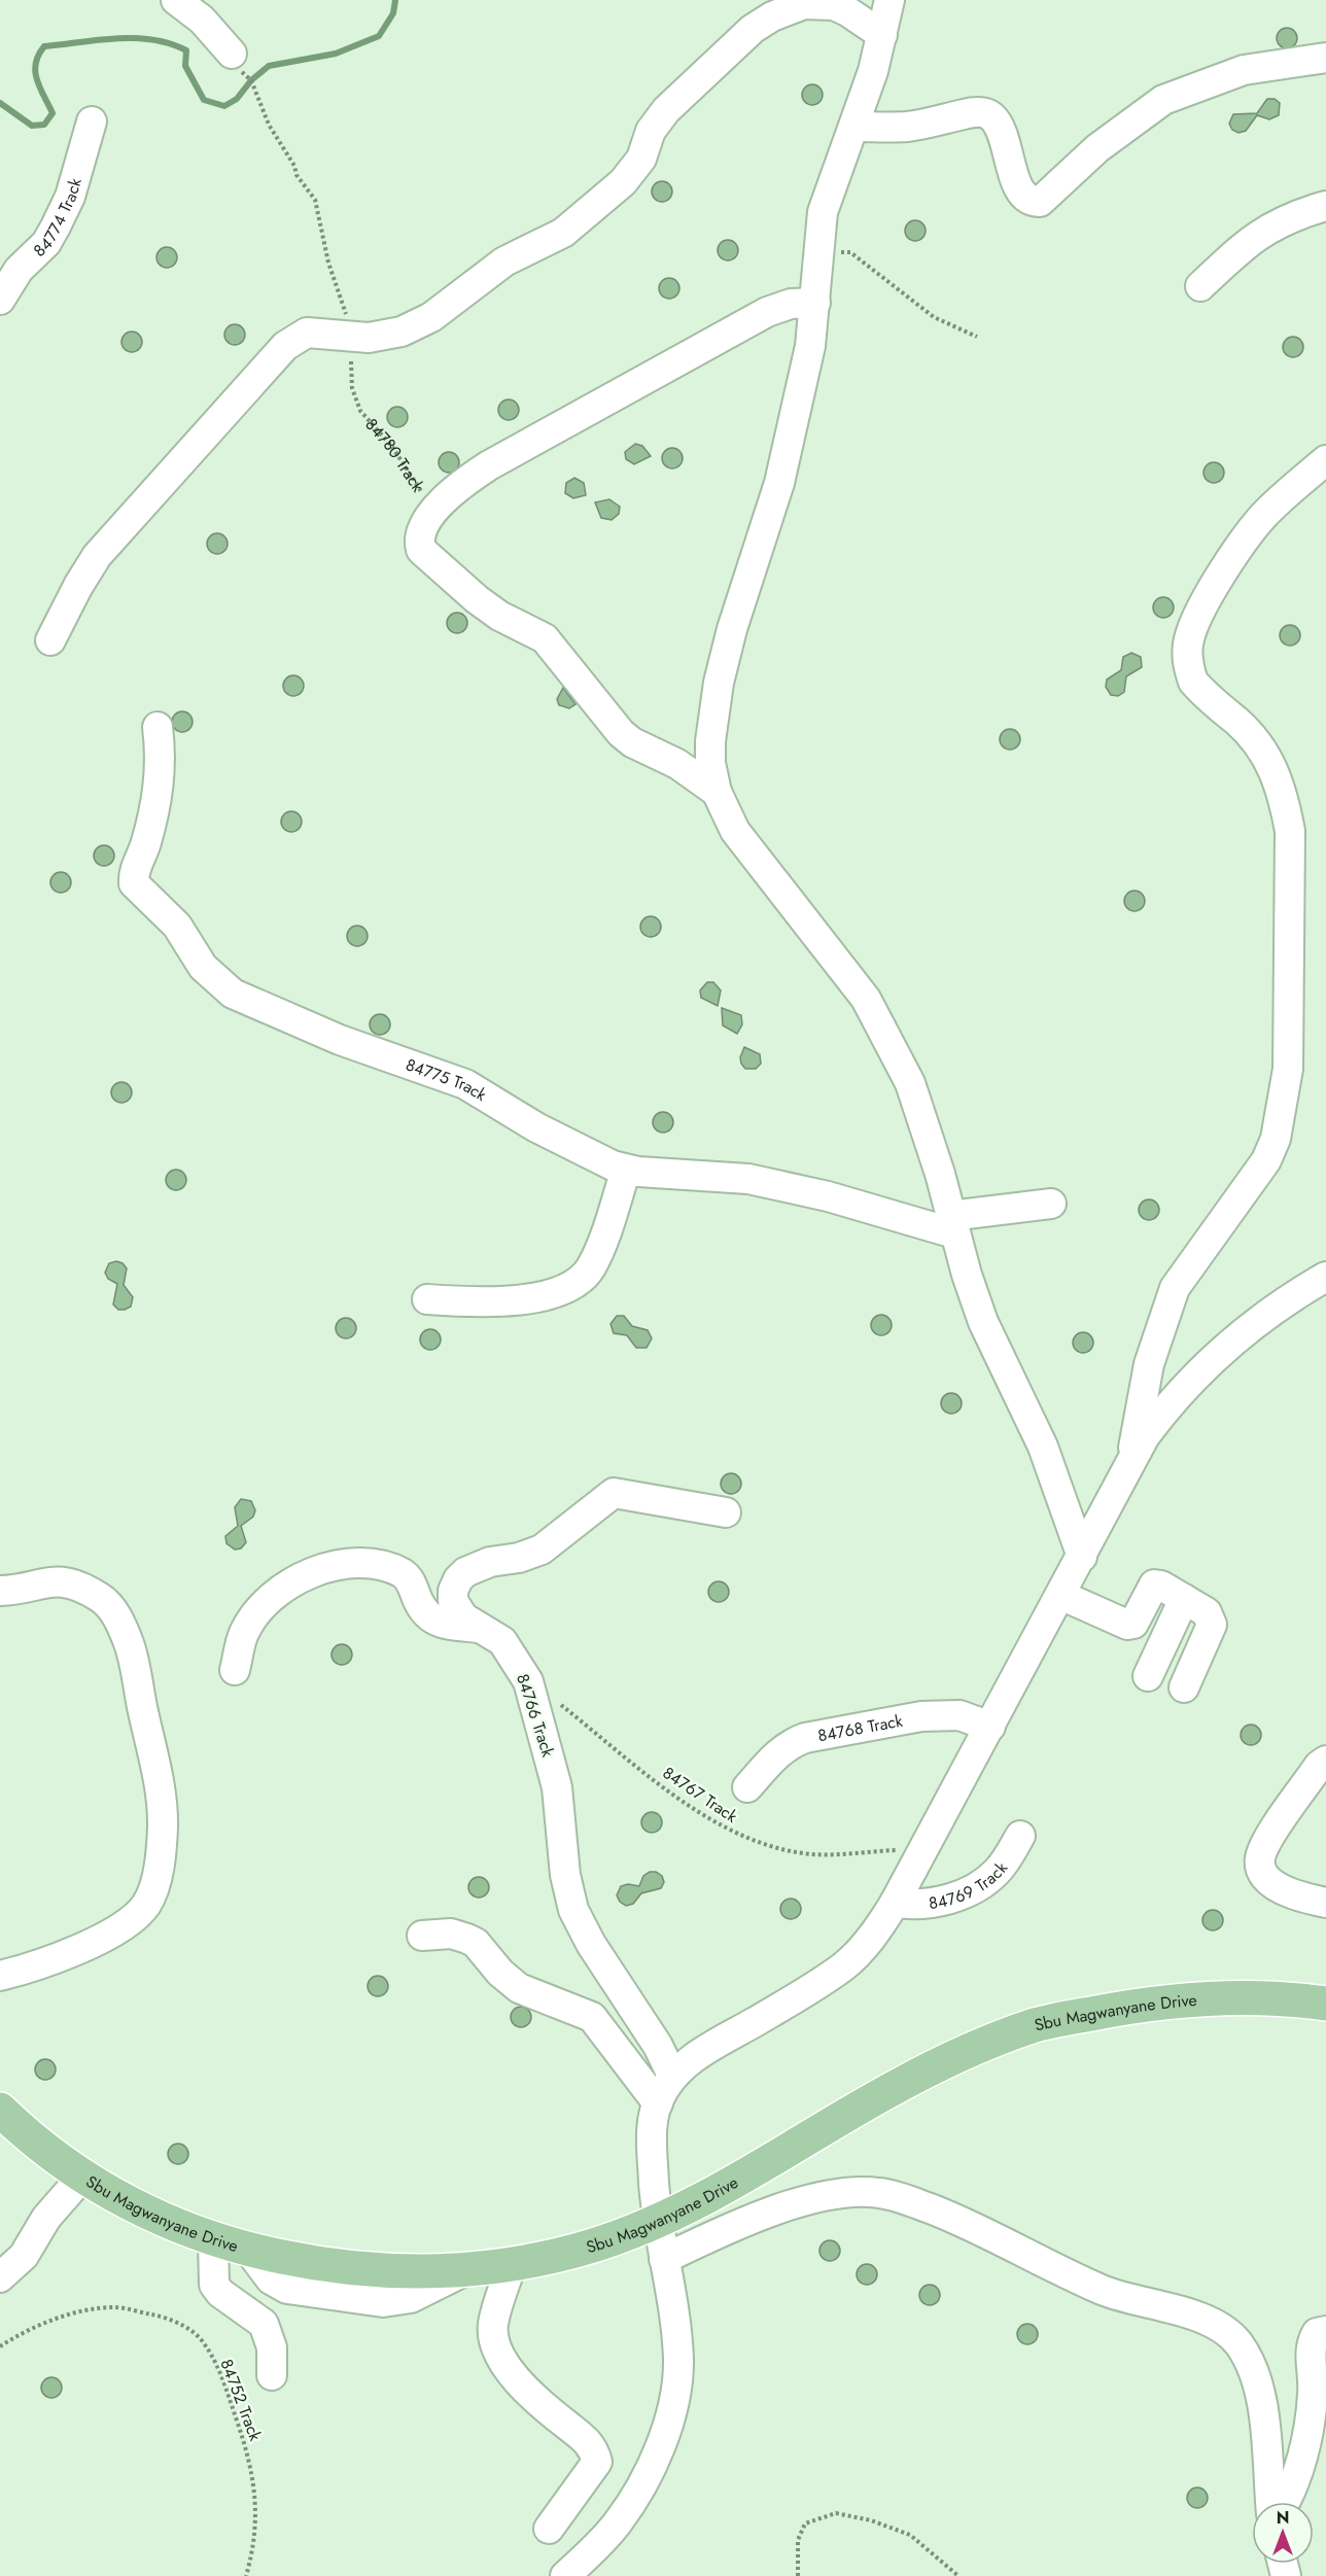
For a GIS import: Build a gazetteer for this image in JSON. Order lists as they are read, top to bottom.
{
  "streets": {
    "main road": ["Sbu Magwanyane Drive"],
    "street": [
      "84774 Track",
      "84775 Track",
      "84766 Track",
      "84768 Track",
      "84769 Track"
    ],
    "path": ["84780 Track", "84767 Track", "84752 Track"]
  },
  "crossings": [
    ["84766 Track", "84767 Track"]
  ],
  "north": "top"
}
